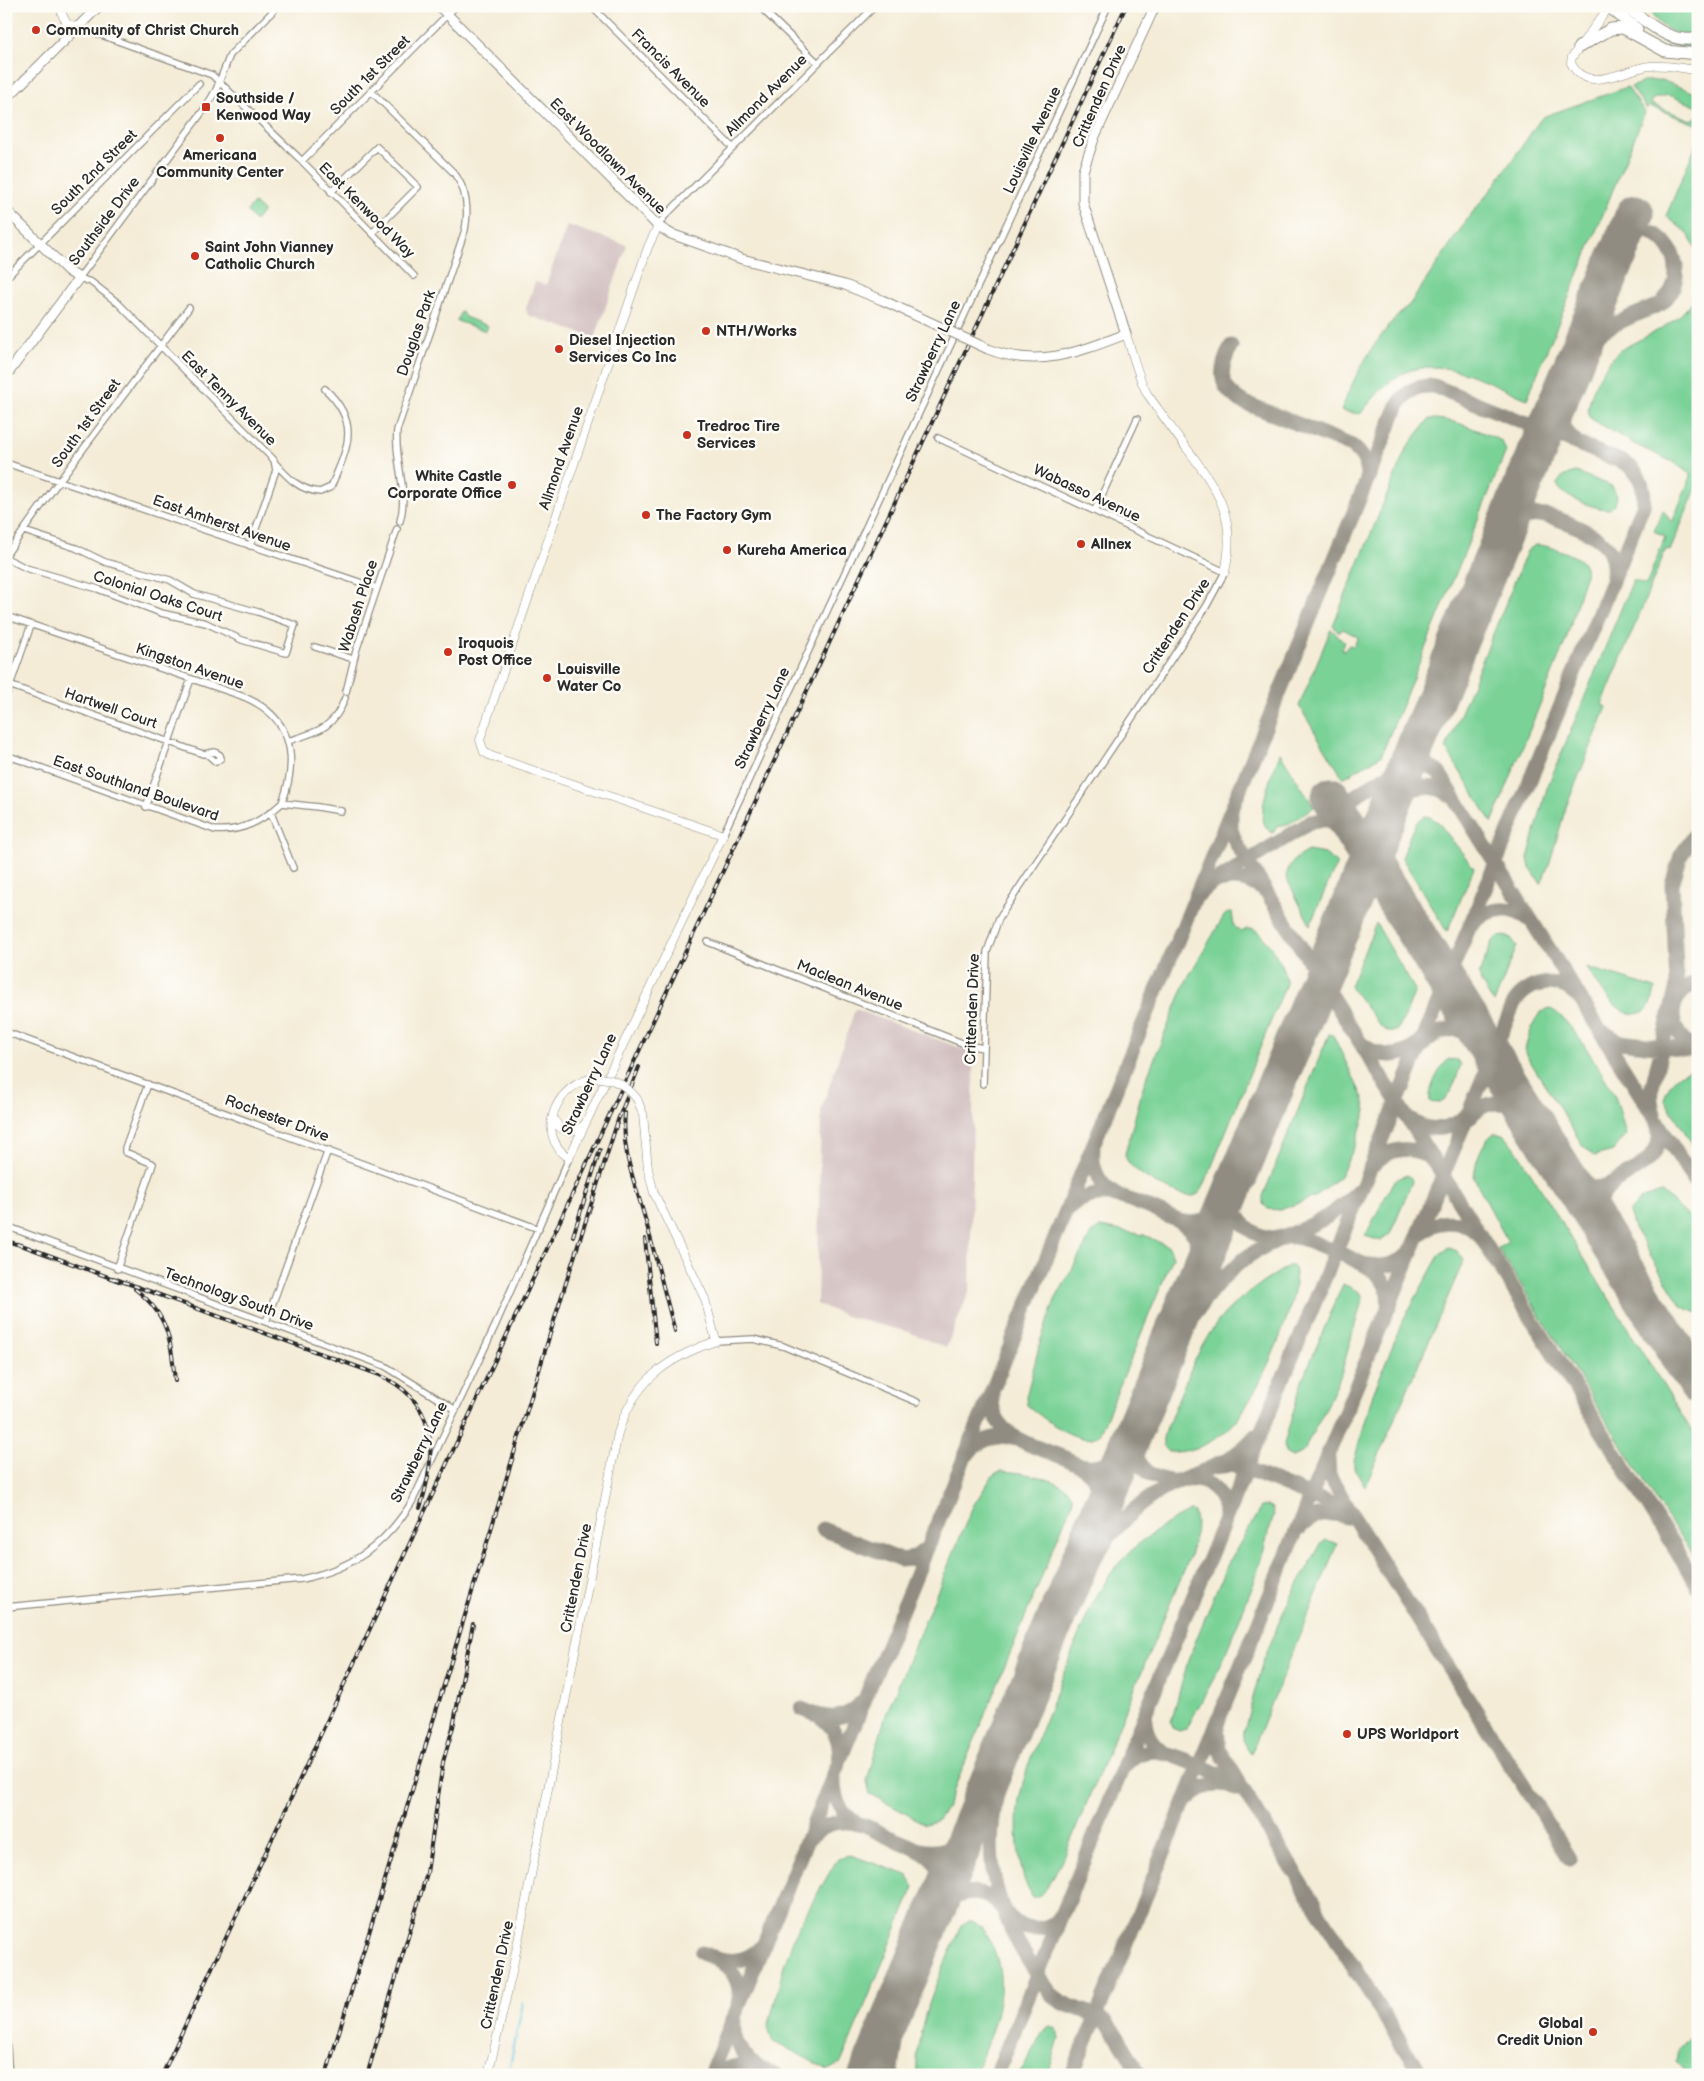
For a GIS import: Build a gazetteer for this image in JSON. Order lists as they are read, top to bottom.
{
  "streets": {
    "main road": ["Crittenden Drive", "East Woodlawn Avenue", "Southside Drive"],
    "street": [
      "Francis Avenue",
      "South 1st Street",
      "Allmond Avenue",
      "Louisville Avenue",
      "South 2nd Street",
      "East Kenwood Way",
      "Douglas Park",
      "Strawberry Lane",
      "East Tenny Avenue",
      "Wabasso Avenue",
      "East Amherst Avenue",
      "Colonial Oaks Court",
      "Wabash Place",
      "Kingston Avenue",
      "Hartwell Court",
      "East Southland Boulevard",
      "Maclean Avenue",
      "Rochester Drive",
      "Technology South Drive"
    ]
  },
  "crossings": [
    ["Francis Avenue", "Allmond Avenue"],
    ["South 1st Street", "East Woodlawn Avenue"],
    ["South 1st Street", "East Kenwood Way"],
    ["South 1st Street", "Douglas Park"],
    ["South 1st Street", "East Tenny Avenue"],
    ["South 1st Street", "East Amherst Avenue"],
    ["South 1st Street", "Colonial Oaks Court"],
    ["Allmond Avenue", "East Woodlawn Avenue"],
    ["Allmond Avenue", "Strawberry Lane"],
    ["Crittenden Drive", "East Woodlawn Avenue"],
    ["Crittenden Drive", "Wabasso Avenue"],
    ["Crittenden Drive", "Maclean Avenue"],
    ["Louisville Avenue", "Strawberry Lane"],
    ["East Kenwood Way", "Southside Drive"],
    ["Southside Drive", "East Tenny Avenue"],
    ["Strawberry Lane", "Rochester Drive"],
    ["Strawberry Lane", "Technology South Drive"],
    ["East Amherst Avenue", "Wabash Place"],
    ["Wabash Place", "Kingston Avenue"],
    ["Wabash Place", "Hartwell Court"],
    ["Wabash Place", "East Southland Boulevard"],
    ["Kingston Avenue", "Hartwell Court"],
    ["Kingston Avenue", "East Southland Boulevard"],
    ["Hartwell Court", "East Southland Boulevard"]
  ],
  "places": {
    "other": [
      "Community of Christ Church",
      "Americana Community Center",
      "Saint John Vianney Catholic Church",
      "NTH/Works",
      "Diesel Injection Services Co Inc",
      "Tredroc Tire Services",
      "White Castle Corporate Office",
      "The Factory Gym",
      "Allnex",
      "Kureha America",
      "Iroquois Post Office",
      "Louisville Water Co",
      "UPS Worldport",
      "Global Credit Union"
    ],
    "transit": ["Southside / Kenwood Way"]
  }
}
